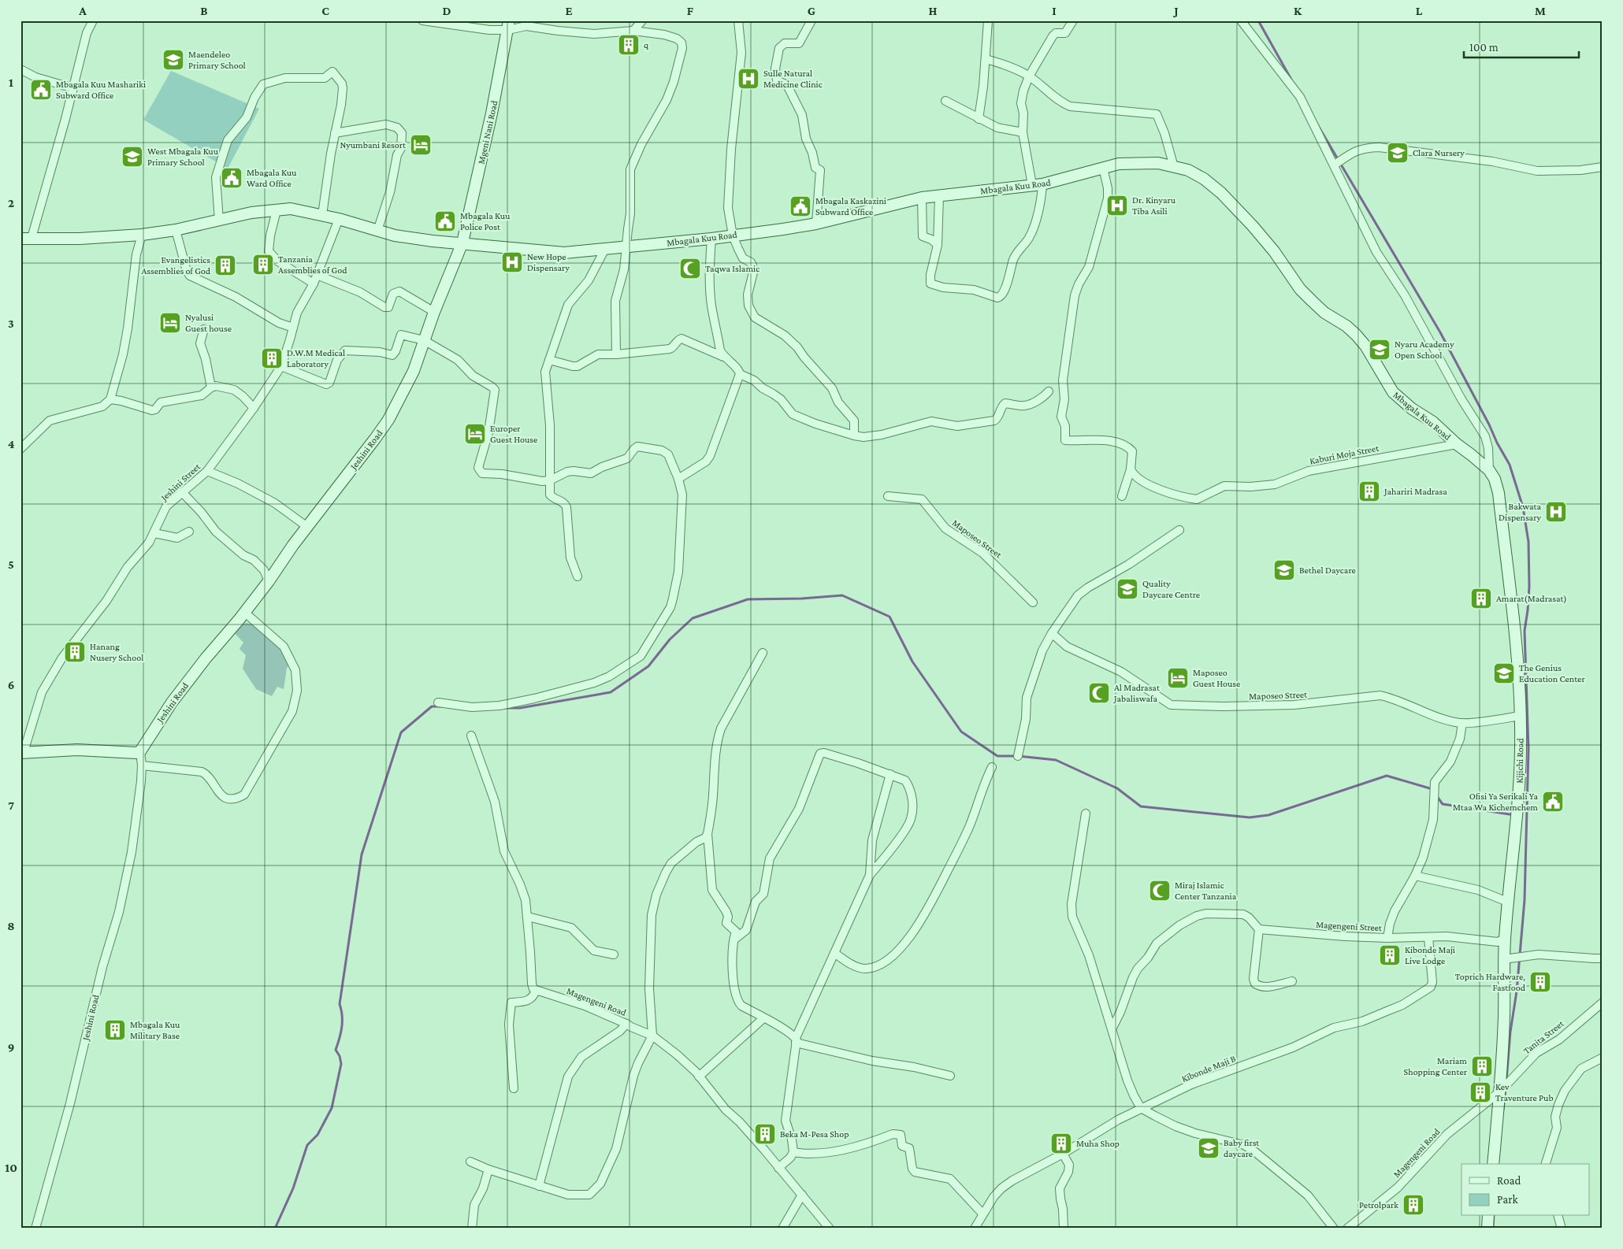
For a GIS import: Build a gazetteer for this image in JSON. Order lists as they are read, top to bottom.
{
  "streets": {
    "street": [
      "Mgeni Nani Road",
      "Mbagala Kuu Road",
      "Jeshini Road",
      "Kaburi Moja Street",
      "Jeshini Street",
      "Maposeo Street",
      "Kijichi Road",
      "Magengeni Street",
      "Magengeni Road",
      "Tanita Street",
      "Kibonde Maji B"
    ]
  },
  "crossings": [
    ["Mgeni Nani Road", "Mbagala Kuu Road"],
    ["Mgeni Nani Road", "Jeshini Road"],
    ["Mbagala Kuu Road", "Jeshini Road"],
    ["Mbagala Kuu Road", "Kaburi Moja Street"],
    ["Mbagala Kuu Road", "Jeshini Street"],
    ["Mbagala Kuu Road", "Kijichi Road"],
    ["Maposeo Street", "Kijichi Road"],
    ["Kijichi Road", "Magengeni Street"],
    ["Kijichi Road", "Magengeni Road"],
    ["Kijichi Road", "Tanita Street"],
    ["Magengeni Street", "Kibonde Maji B"],
    ["Magengeni Road", "Tanita Street"]
  ],
  "places": {
    "building": [
      "q",
      "Tanzania Assemblies of God",
      "Evangelistics Assemblies of God",
      "D.W.M Medical Laboratory",
      "Jahariri Madrasa",
      "Amarat(Madrasat)",
      "Hanang Nusery School",
      "Kibonde Maji Live Lodge",
      "Toprich Hardware, Fastfood",
      "Mbagala Kuu Military Base",
      "Mariam Shopping Center",
      "Kev Traventure Pub",
      "Beka M-Pesa Shop",
      "Muha Shop",
      "Petrolpark"
    ],
    "school or university": [
      "Maendeleo Primary School",
      "Clara Nursery",
      "West Mbagala Kuu Primary School",
      "Nyaru Academy Open School",
      "Bethel Daycare",
      "Quality Daycare Centre",
      "The Genius Education Center",
      "Baby first daycare"
    ],
    "hospital": [
      "Sulle Natural Medicine Clinic",
      "Dr. Kinyaru Tiba Asili",
      "New Hope Dispensary",
      "Bakwata Dispensary"
    ],
    "public building": [
      "Mbagala Kuu Mashariki Subward Office",
      "Mbagala Kuu Ward Office",
      "Mbagala Kaskazini Subward Office",
      "Mbagala Kuu Police Post",
      "Ofisi Ya Serikali Ya Mtaa Wa Kichemchem"
    ],
    "hotel": [
      "Nyumbani Resort",
      "Nyalusi Guest house",
      "Europer Guest House",
      "Maposeo Guest House"
    ],
    "mosque": ["Taqwa Islamic", "Al Madrasat Jabaliswafa", "Miraj Islamic Center Tanzania"]
  },
  "legend": ["Road", "Park"],
  "scale_bar": "100 m",
  "grid": {
    "columns": [
      "A",
      "B",
      "C",
      "D",
      "E",
      "F",
      "G",
      "H",
      "I",
      "J",
      "K",
      "L",
      "M"
    ],
    "rows": [
      "1",
      "2",
      "3",
      "4",
      "5",
      "6",
      "7",
      "8",
      "9",
      "10"
    ]
  }
}
